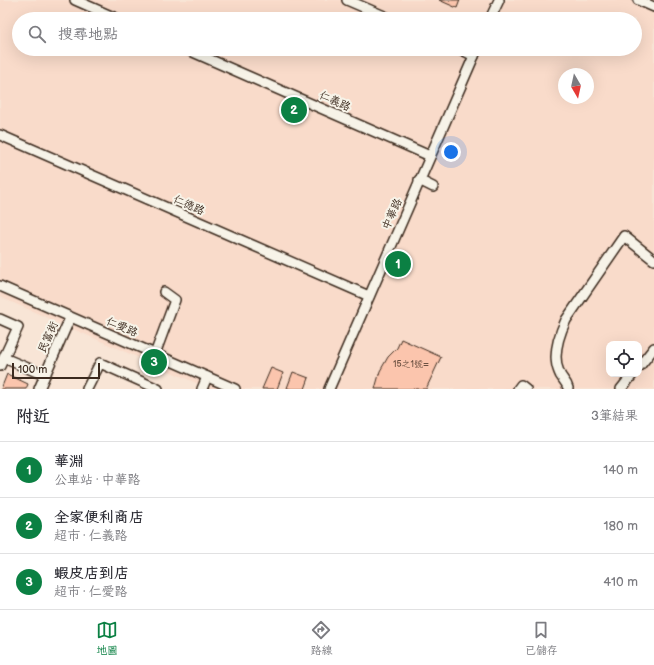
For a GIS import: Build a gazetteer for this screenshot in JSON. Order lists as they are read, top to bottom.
{
  "streets": {
    "street": [
      "仁義路",
      "仁德路",
      "中華路",
      "仁愛路",
      "民富街"
    ]
  },
  "crossings": [
    ["仁義路", "中華路"],
    ["仁德路", "中華路"],
    ["仁愛路", "民富街"]
  ],
  "house_numbers": ["15之1號="],
  "scale_bar": "100 m",
  "north": "bottom",
  "page": {
    "search": "搜尋地點",
    "pins": ["2", "1", "3"],
    "scale": "100 m",
    "heading": ["附近", "3筆結果"],
    "list": [
      {
        "mark": "1",
        "name": "華淵",
        "note": "公車站 · 中華路",
        "value": "140 m"
      },
      {
        "mark": "2",
        "name": "全家便利商店",
        "note": "超市 · 仁義路",
        "value": "180 m"
      },
      {
        "mark": "3",
        "name": "蝦皮店到店",
        "note": "超市 · 仁愛路",
        "value": "410 m"
      }
    ],
    "nav": ["地圖", "路線", "已儲存"]
  }
}
